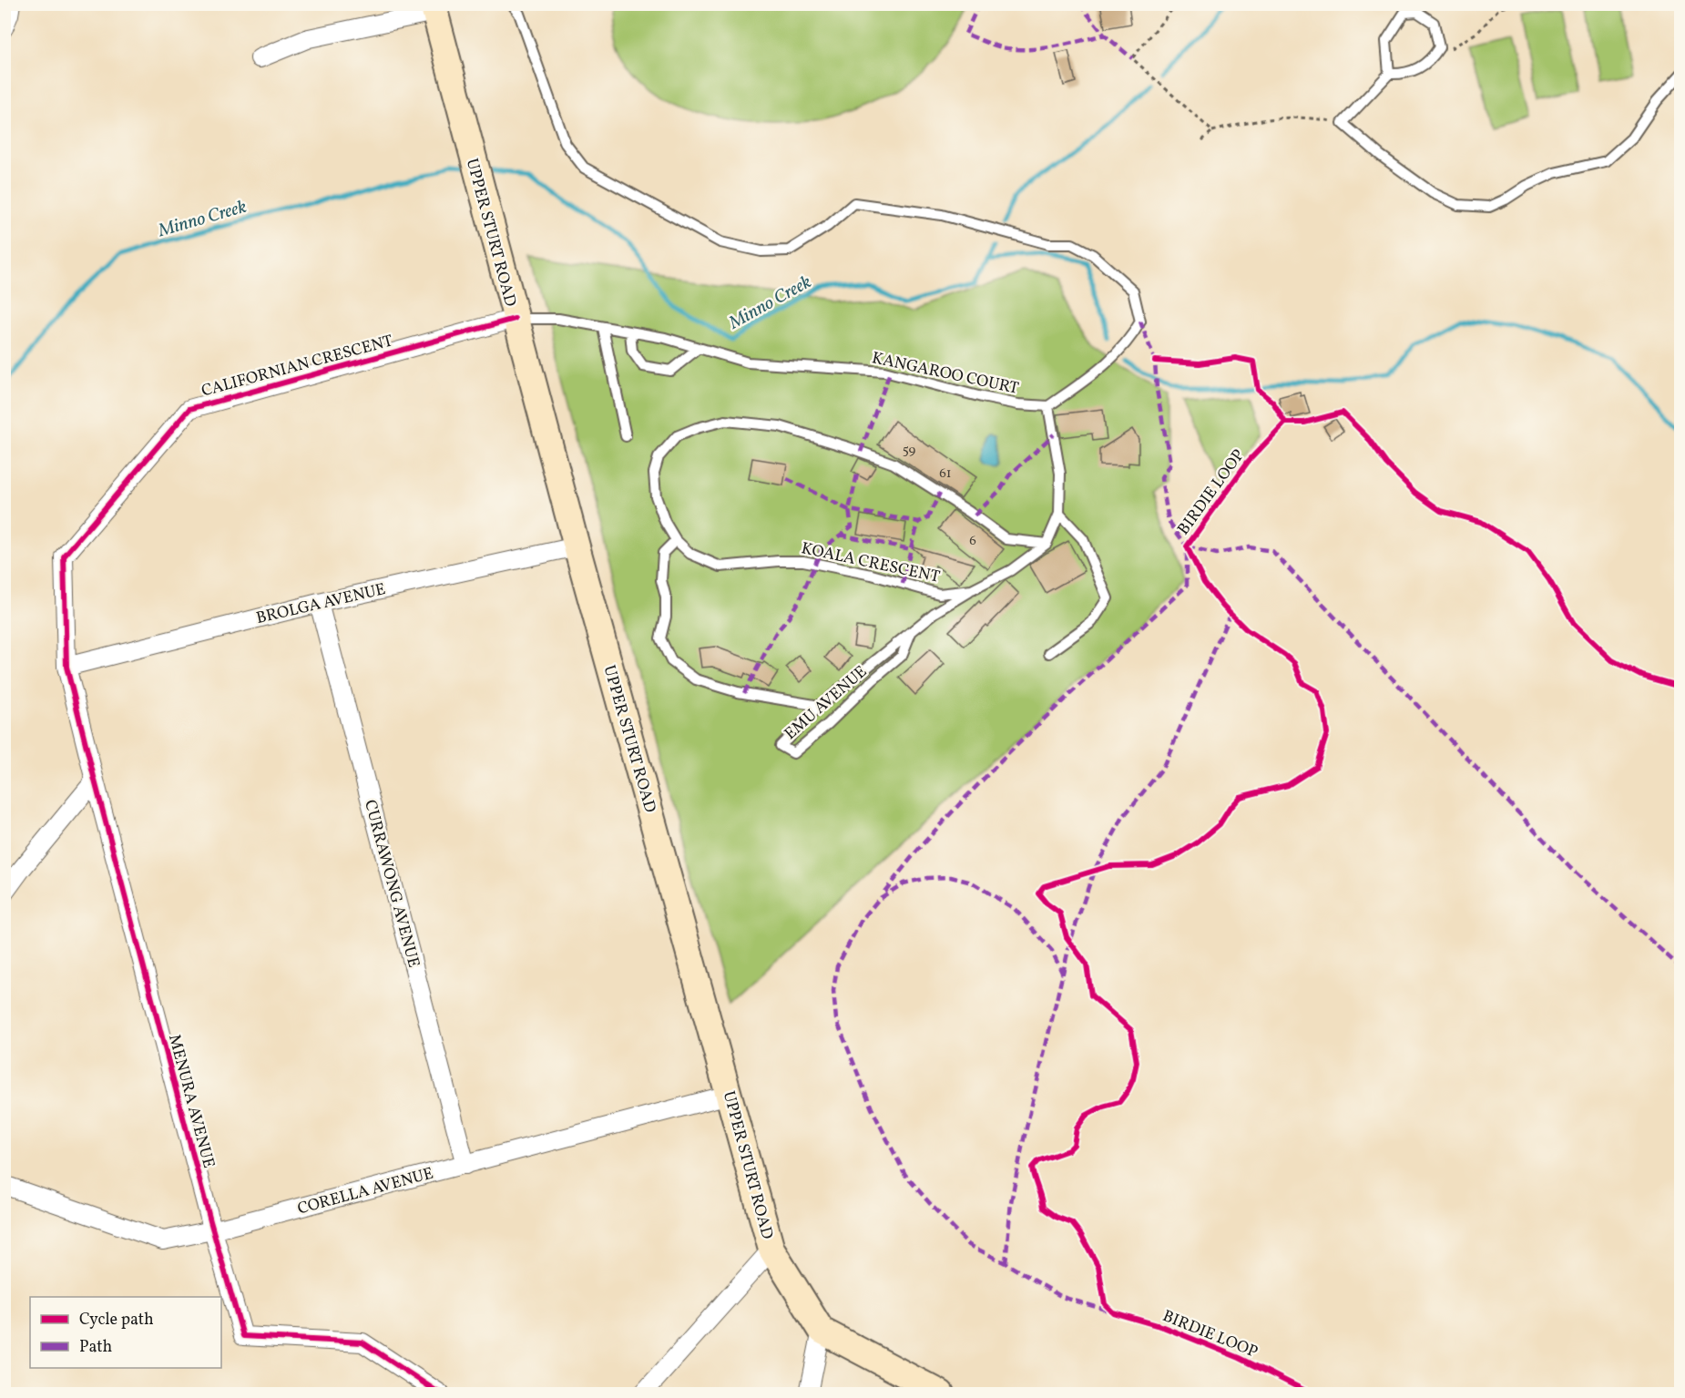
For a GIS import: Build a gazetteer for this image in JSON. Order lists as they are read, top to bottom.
{
  "streets": {
    "main road": ["UPPER STURT ROAD"],
    "street": [
      "CALIFORNIAN CRESCENT",
      "BROLGA AVENUE",
      "CURRAWONG AVENUE",
      "MENURA AVENUE",
      "CORELLA AVENUE"
    ],
    "lane": ["KANGAROO COURT", "KOALA CRESCENT", "EMU AVENUE"],
    "cycle path": ["BIRDIE LOOP"]
  },
  "crossings": [
    ["UPPER STURT ROAD", "CALIFORNIAN CRESCENT"],
    ["UPPER STURT ROAD", "KANGAROO COURT"],
    ["UPPER STURT ROAD", "BROLGA AVENUE"],
    ["UPPER STURT ROAD", "CORELLA AVENUE"],
    ["CALIFORNIAN CRESCENT", "KANGAROO COURT"],
    ["CALIFORNIAN CRESCENT", "BROLGA AVENUE"],
    ["CALIFORNIAN CRESCENT", "MENURA AVENUE"],
    ["KOALA CRESCENT", "EMU AVENUE"],
    ["BROLGA AVENUE", "CURRAWONG AVENUE"],
    ["BROLGA AVENUE", "MENURA AVENUE"],
    ["CURRAWONG AVENUE", "CORELLA AVENUE"],
    ["MENURA AVENUE", "CORELLA AVENUE"]
  ],
  "water": ["Minno Creek"],
  "house_numbers": ["59", "61", "6"],
  "legend": ["Cycle path", "Path"]
}
